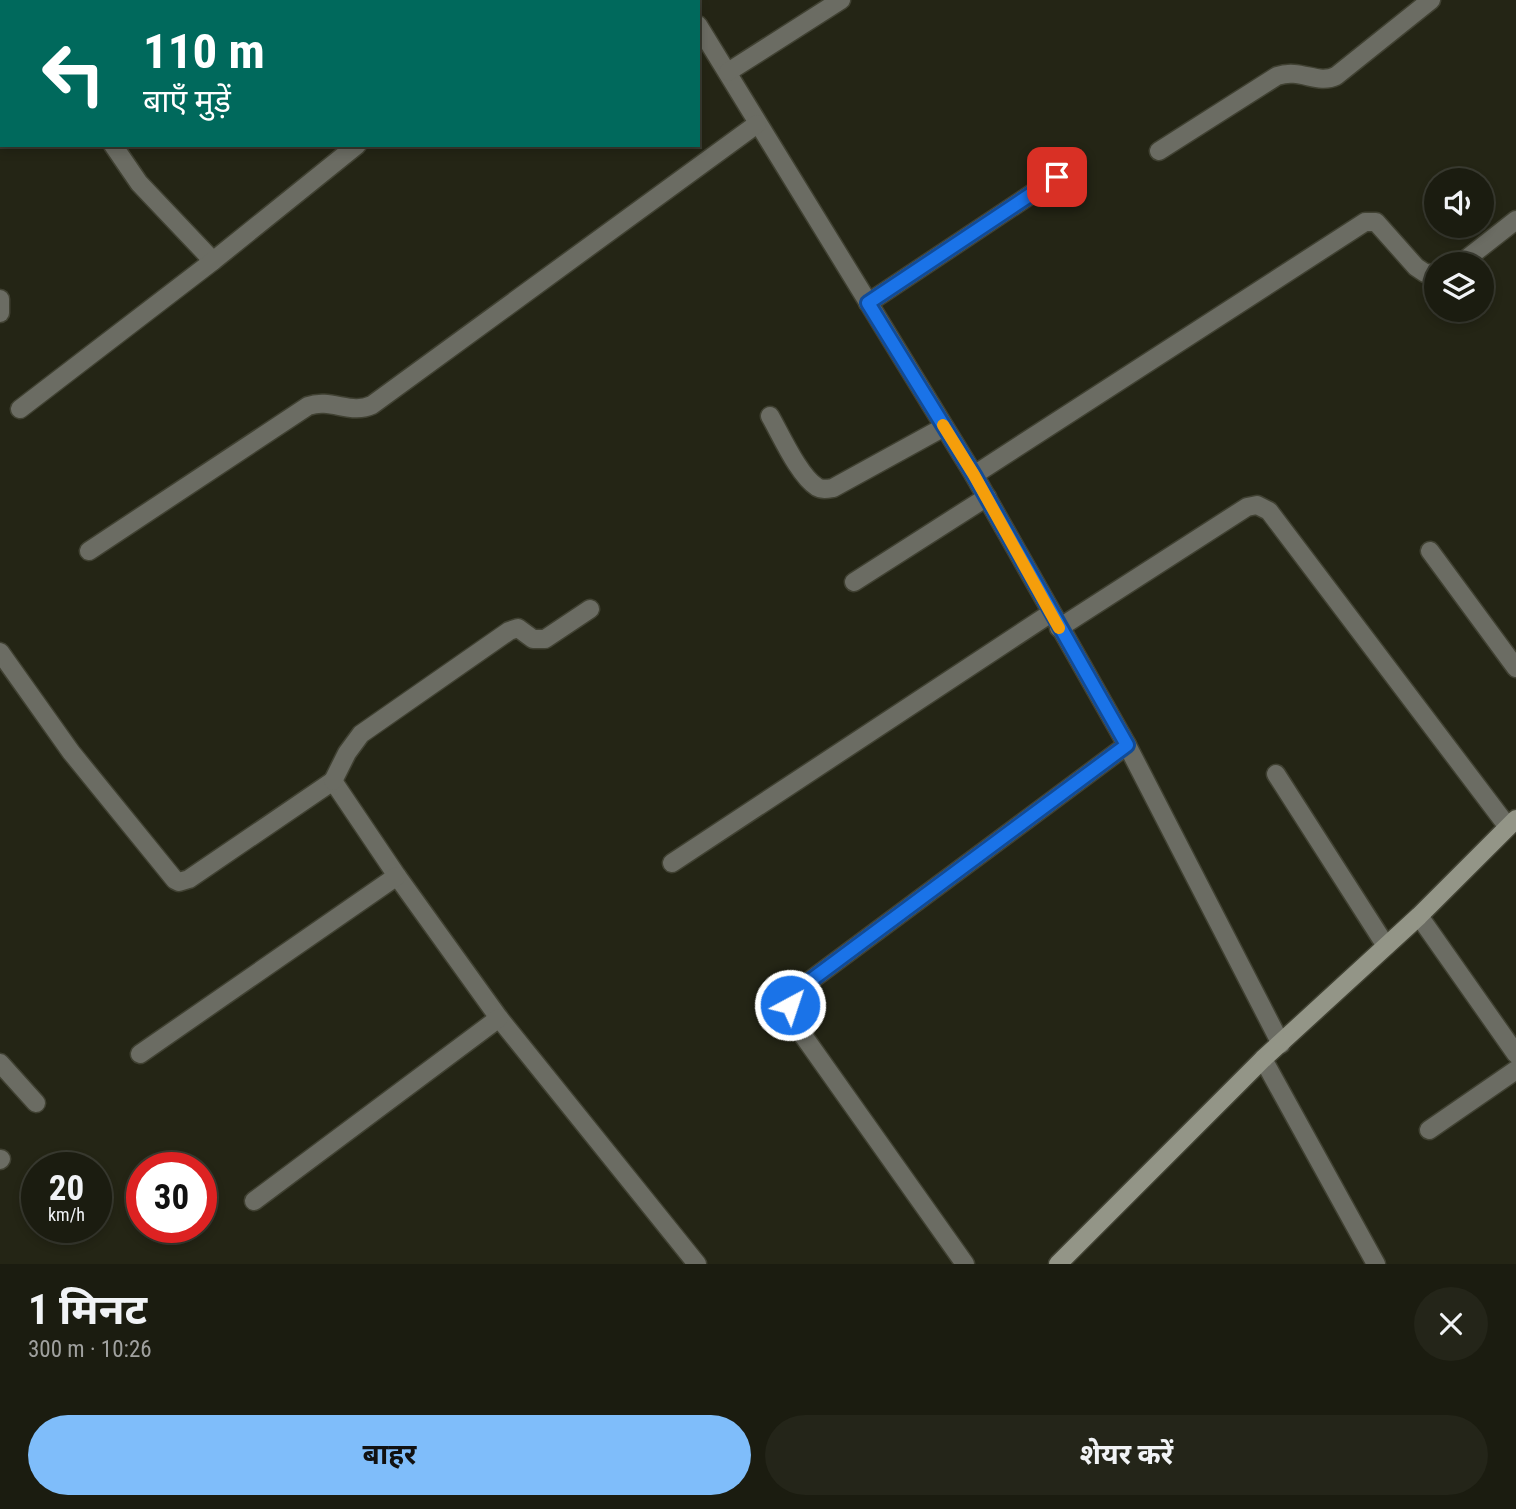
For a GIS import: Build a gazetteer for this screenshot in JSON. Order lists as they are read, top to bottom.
{
  "page": {
    "turn": ["110 m", "बाएँ मुड़ें"],
    "speed": "20 km/h",
    "limit": "30",
    "heading": ["1 मिनट", "300 m · 10:26"],
    "buttons": ["बाहर", "शेयर करें"]
  }
}
